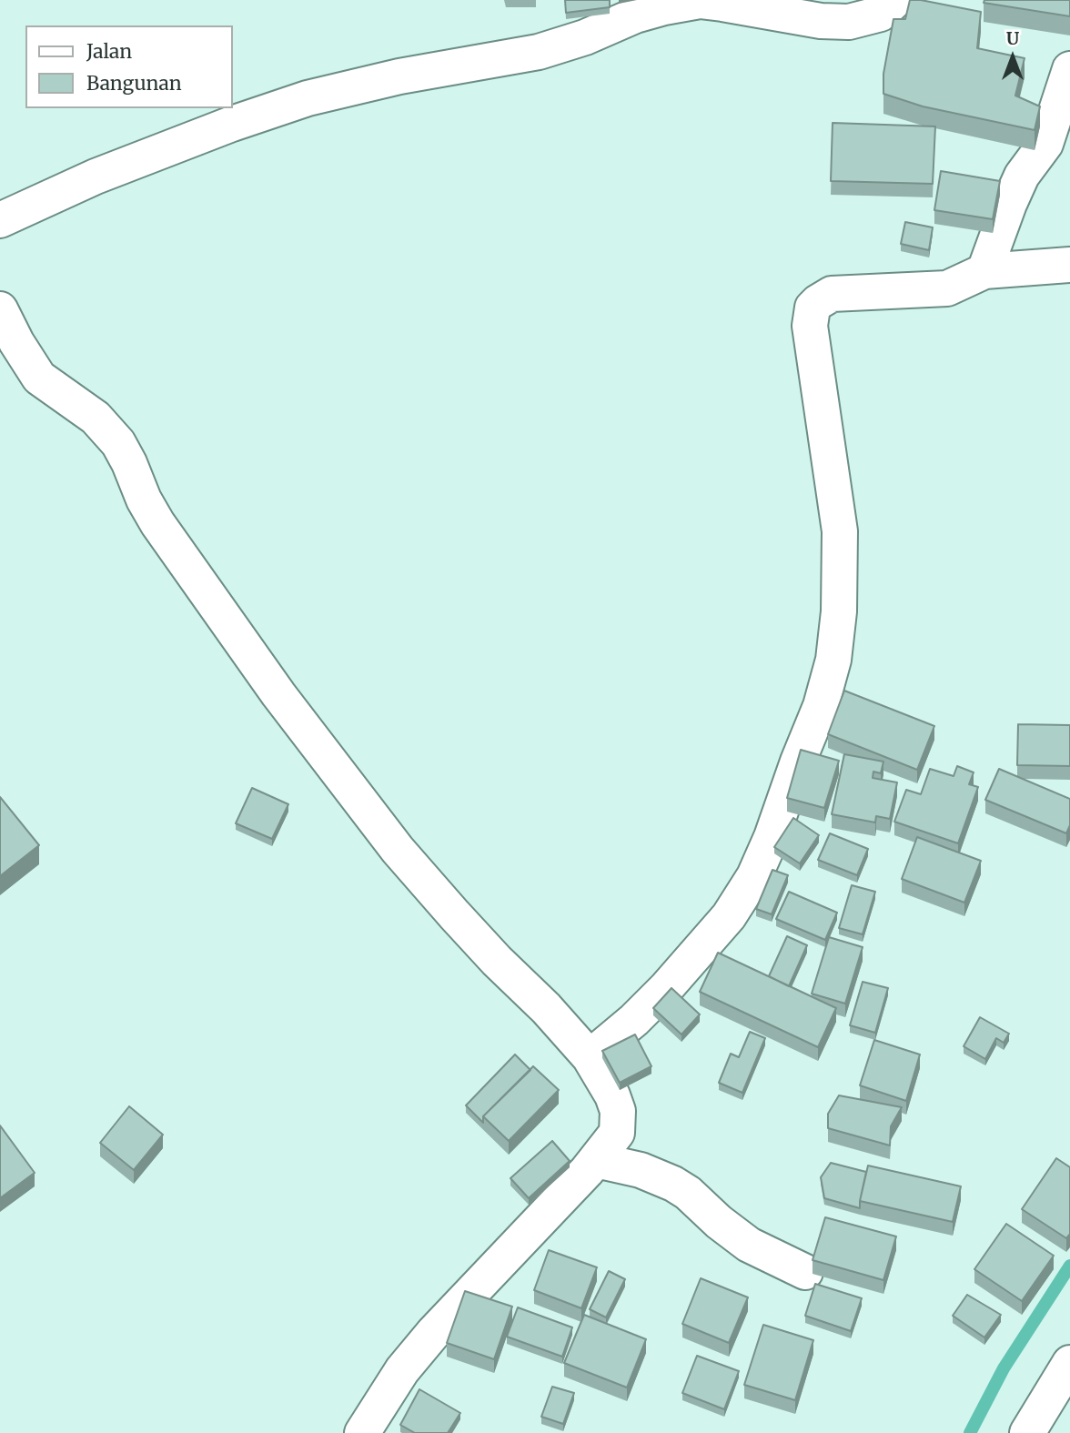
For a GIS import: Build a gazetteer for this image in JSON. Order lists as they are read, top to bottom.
{
  "legend": ["Jalan", "Bangunan"],
  "north": "top"
}
